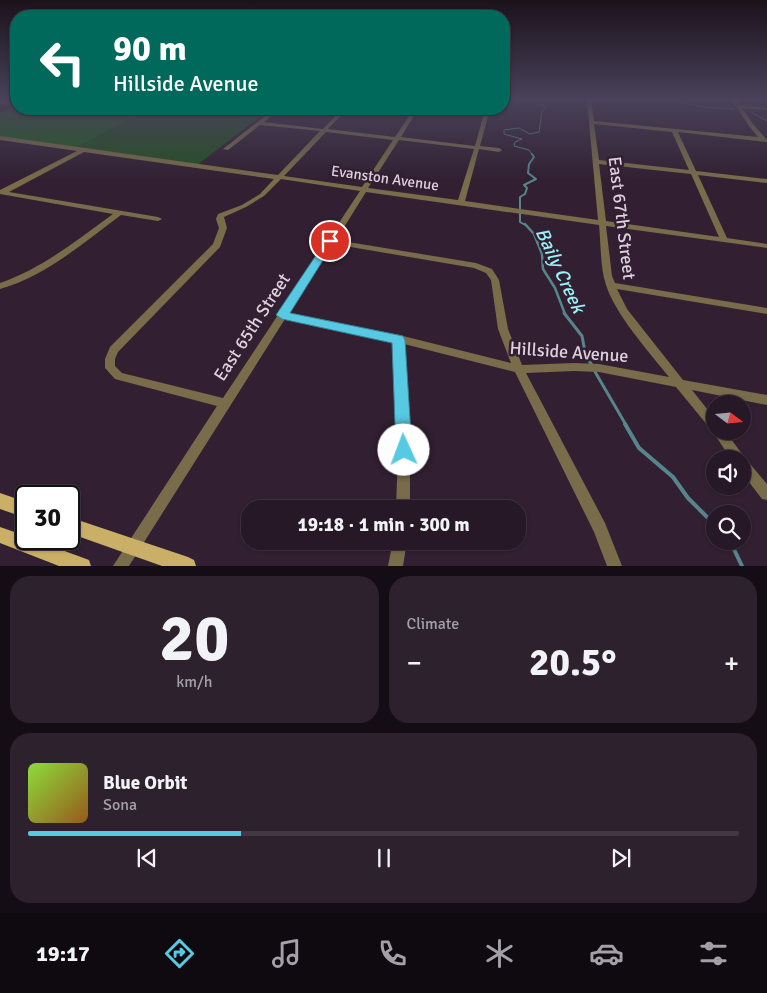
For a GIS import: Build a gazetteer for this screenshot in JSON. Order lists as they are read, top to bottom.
{
  "streets": {
    "street": [
      "Evanston Avenue",
      "East 67th Street",
      "East 65th Street",
      "Hillside Avenue"
    ]
  },
  "crossings": [
    ["Evanston Avenue", "East 67th Street"],
    ["Evanston Avenue", "East 65th Street"],
    ["East 67th Street", "Hillside Avenue"],
    ["East 65th Street", "Hillside Avenue"]
  ],
  "water": ["Baily Creek"],
  "north": "right",
  "page": {
    "turn": ["90 m", "Hillside Avenue"],
    "limit": "30",
    "trip": "19:18 · 1 min · 300 m",
    "tile": [
      ["20", "km/h"],
      "Climate"
    ],
    "heat": ["−", "20.5°", "+"],
    "song": ["Blue Orbit", "Sona"],
    "tabs": "19:17"
  }
}
